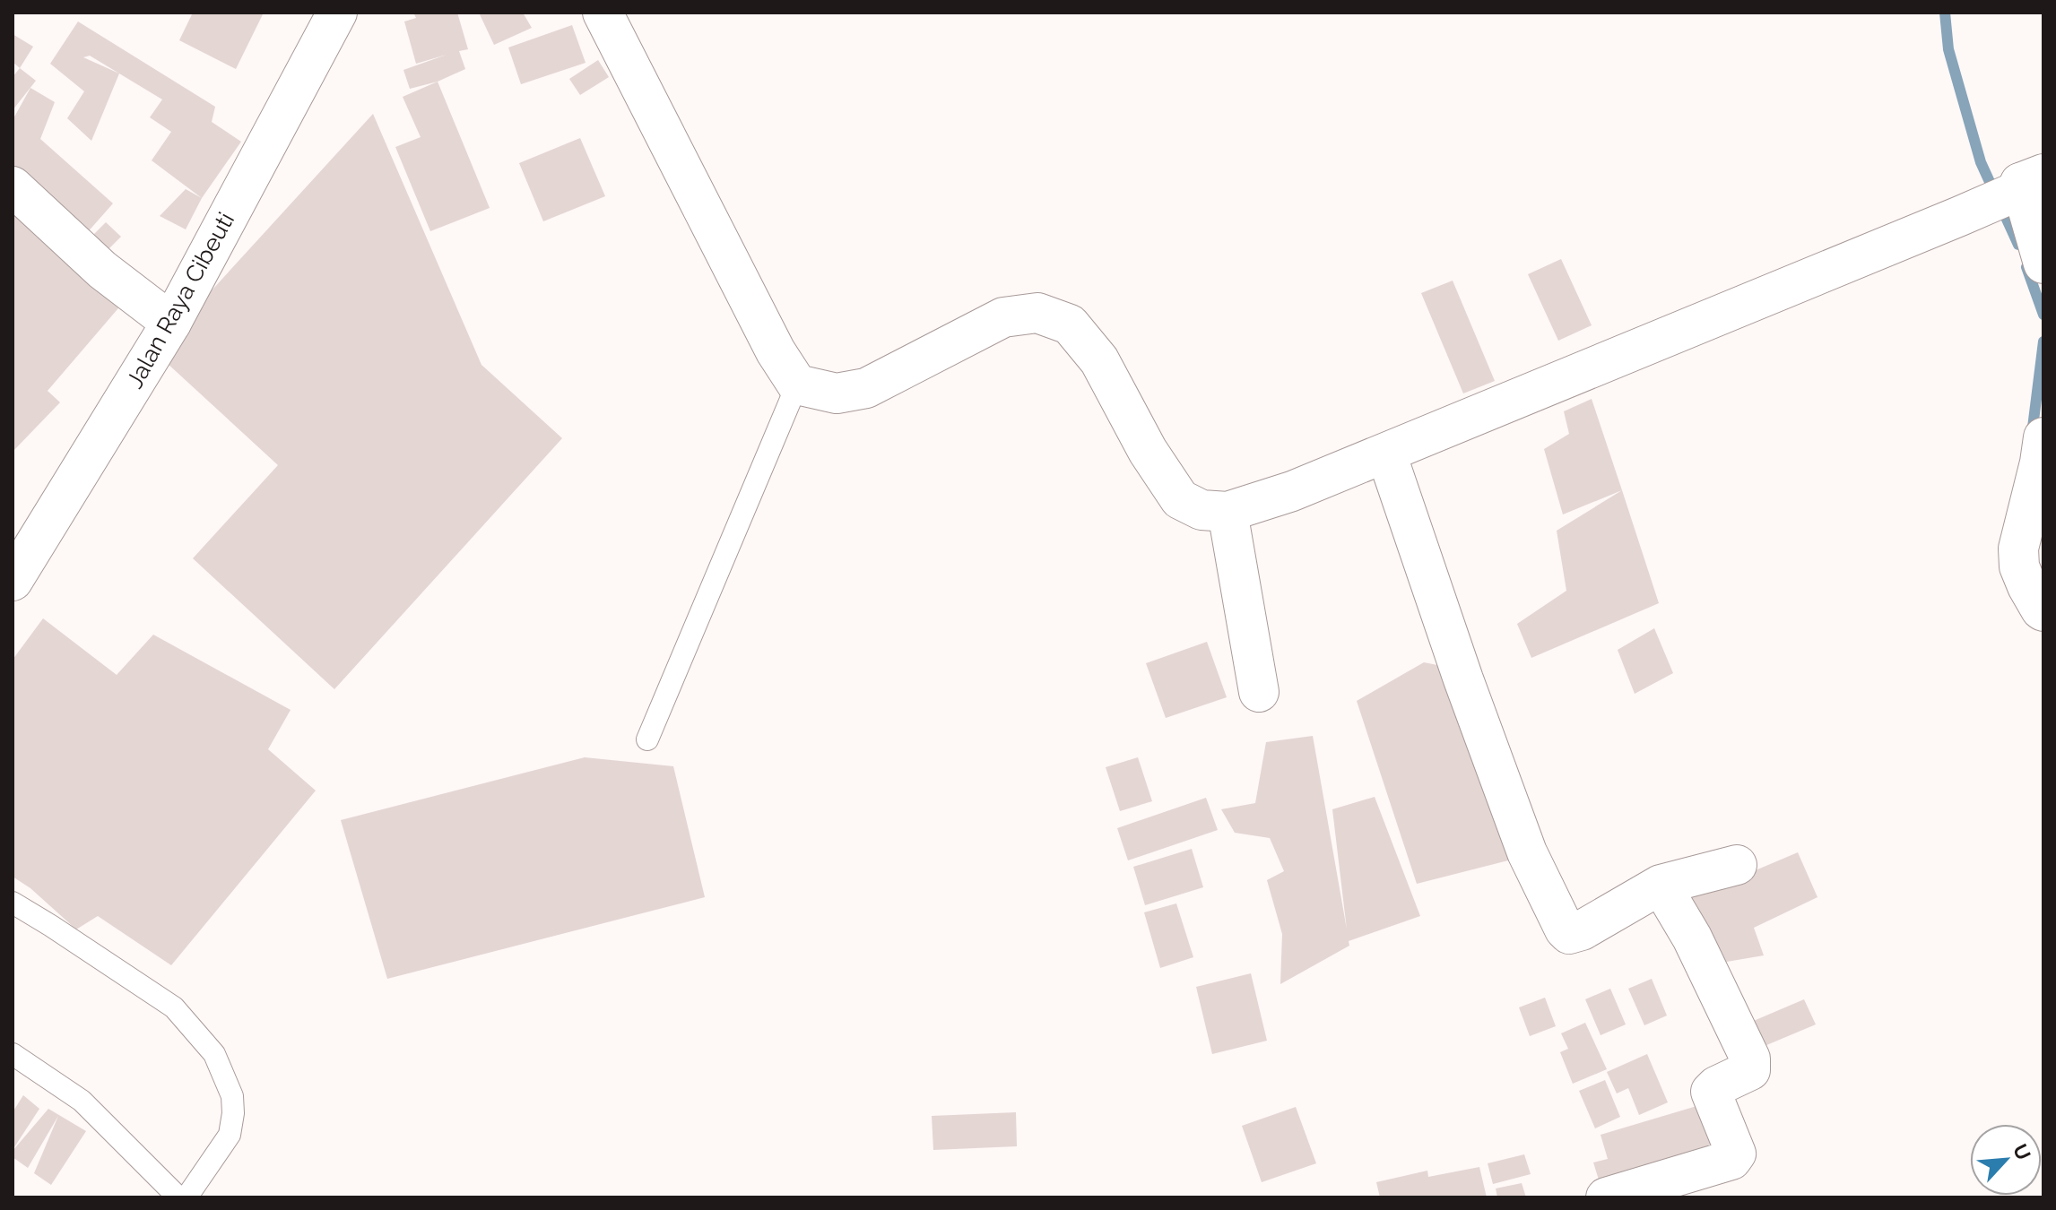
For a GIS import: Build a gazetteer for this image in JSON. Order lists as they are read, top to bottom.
{
  "streets": {
    "street": ["Jalan Raya Cibeuti"]
  },
  "north": "top right"
}
